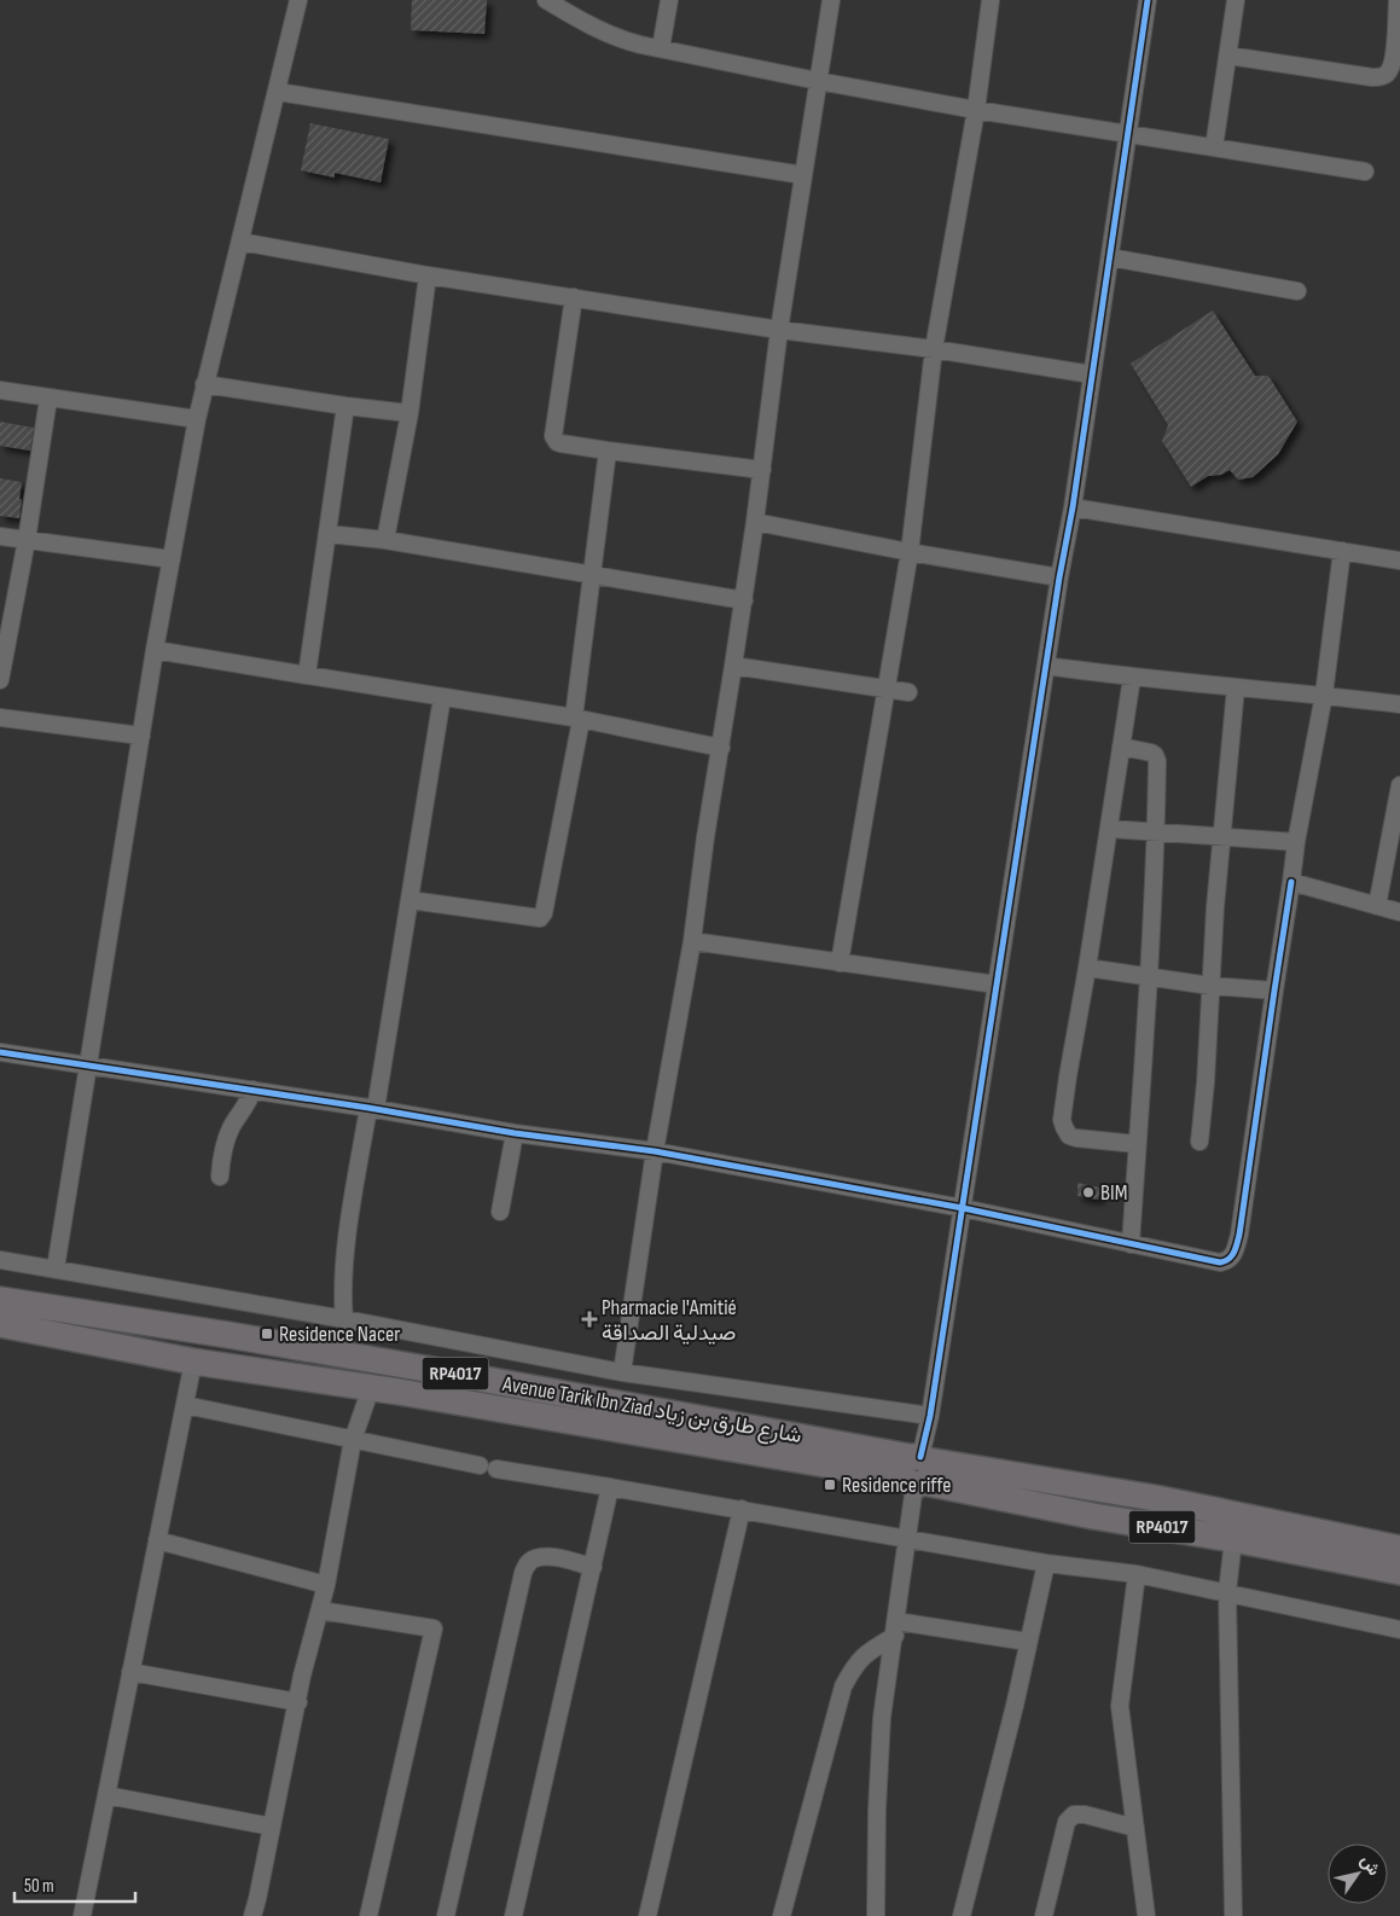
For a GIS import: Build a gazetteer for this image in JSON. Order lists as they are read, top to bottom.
{
  "streets": {
    "main road": ["RP4017", "Avenue Tarik Ibn Ziad شارع طارق بن زياد"]
  },
  "places": {
    "other": ["BIM"],
    "health": ["Pharmacie l'Amitié صيدلية الصداقة"],
    "transit": ["Residence Nacer", "Residence riffe"]
  },
  "scale_bar": "50 m",
  "north": "top right"
}
